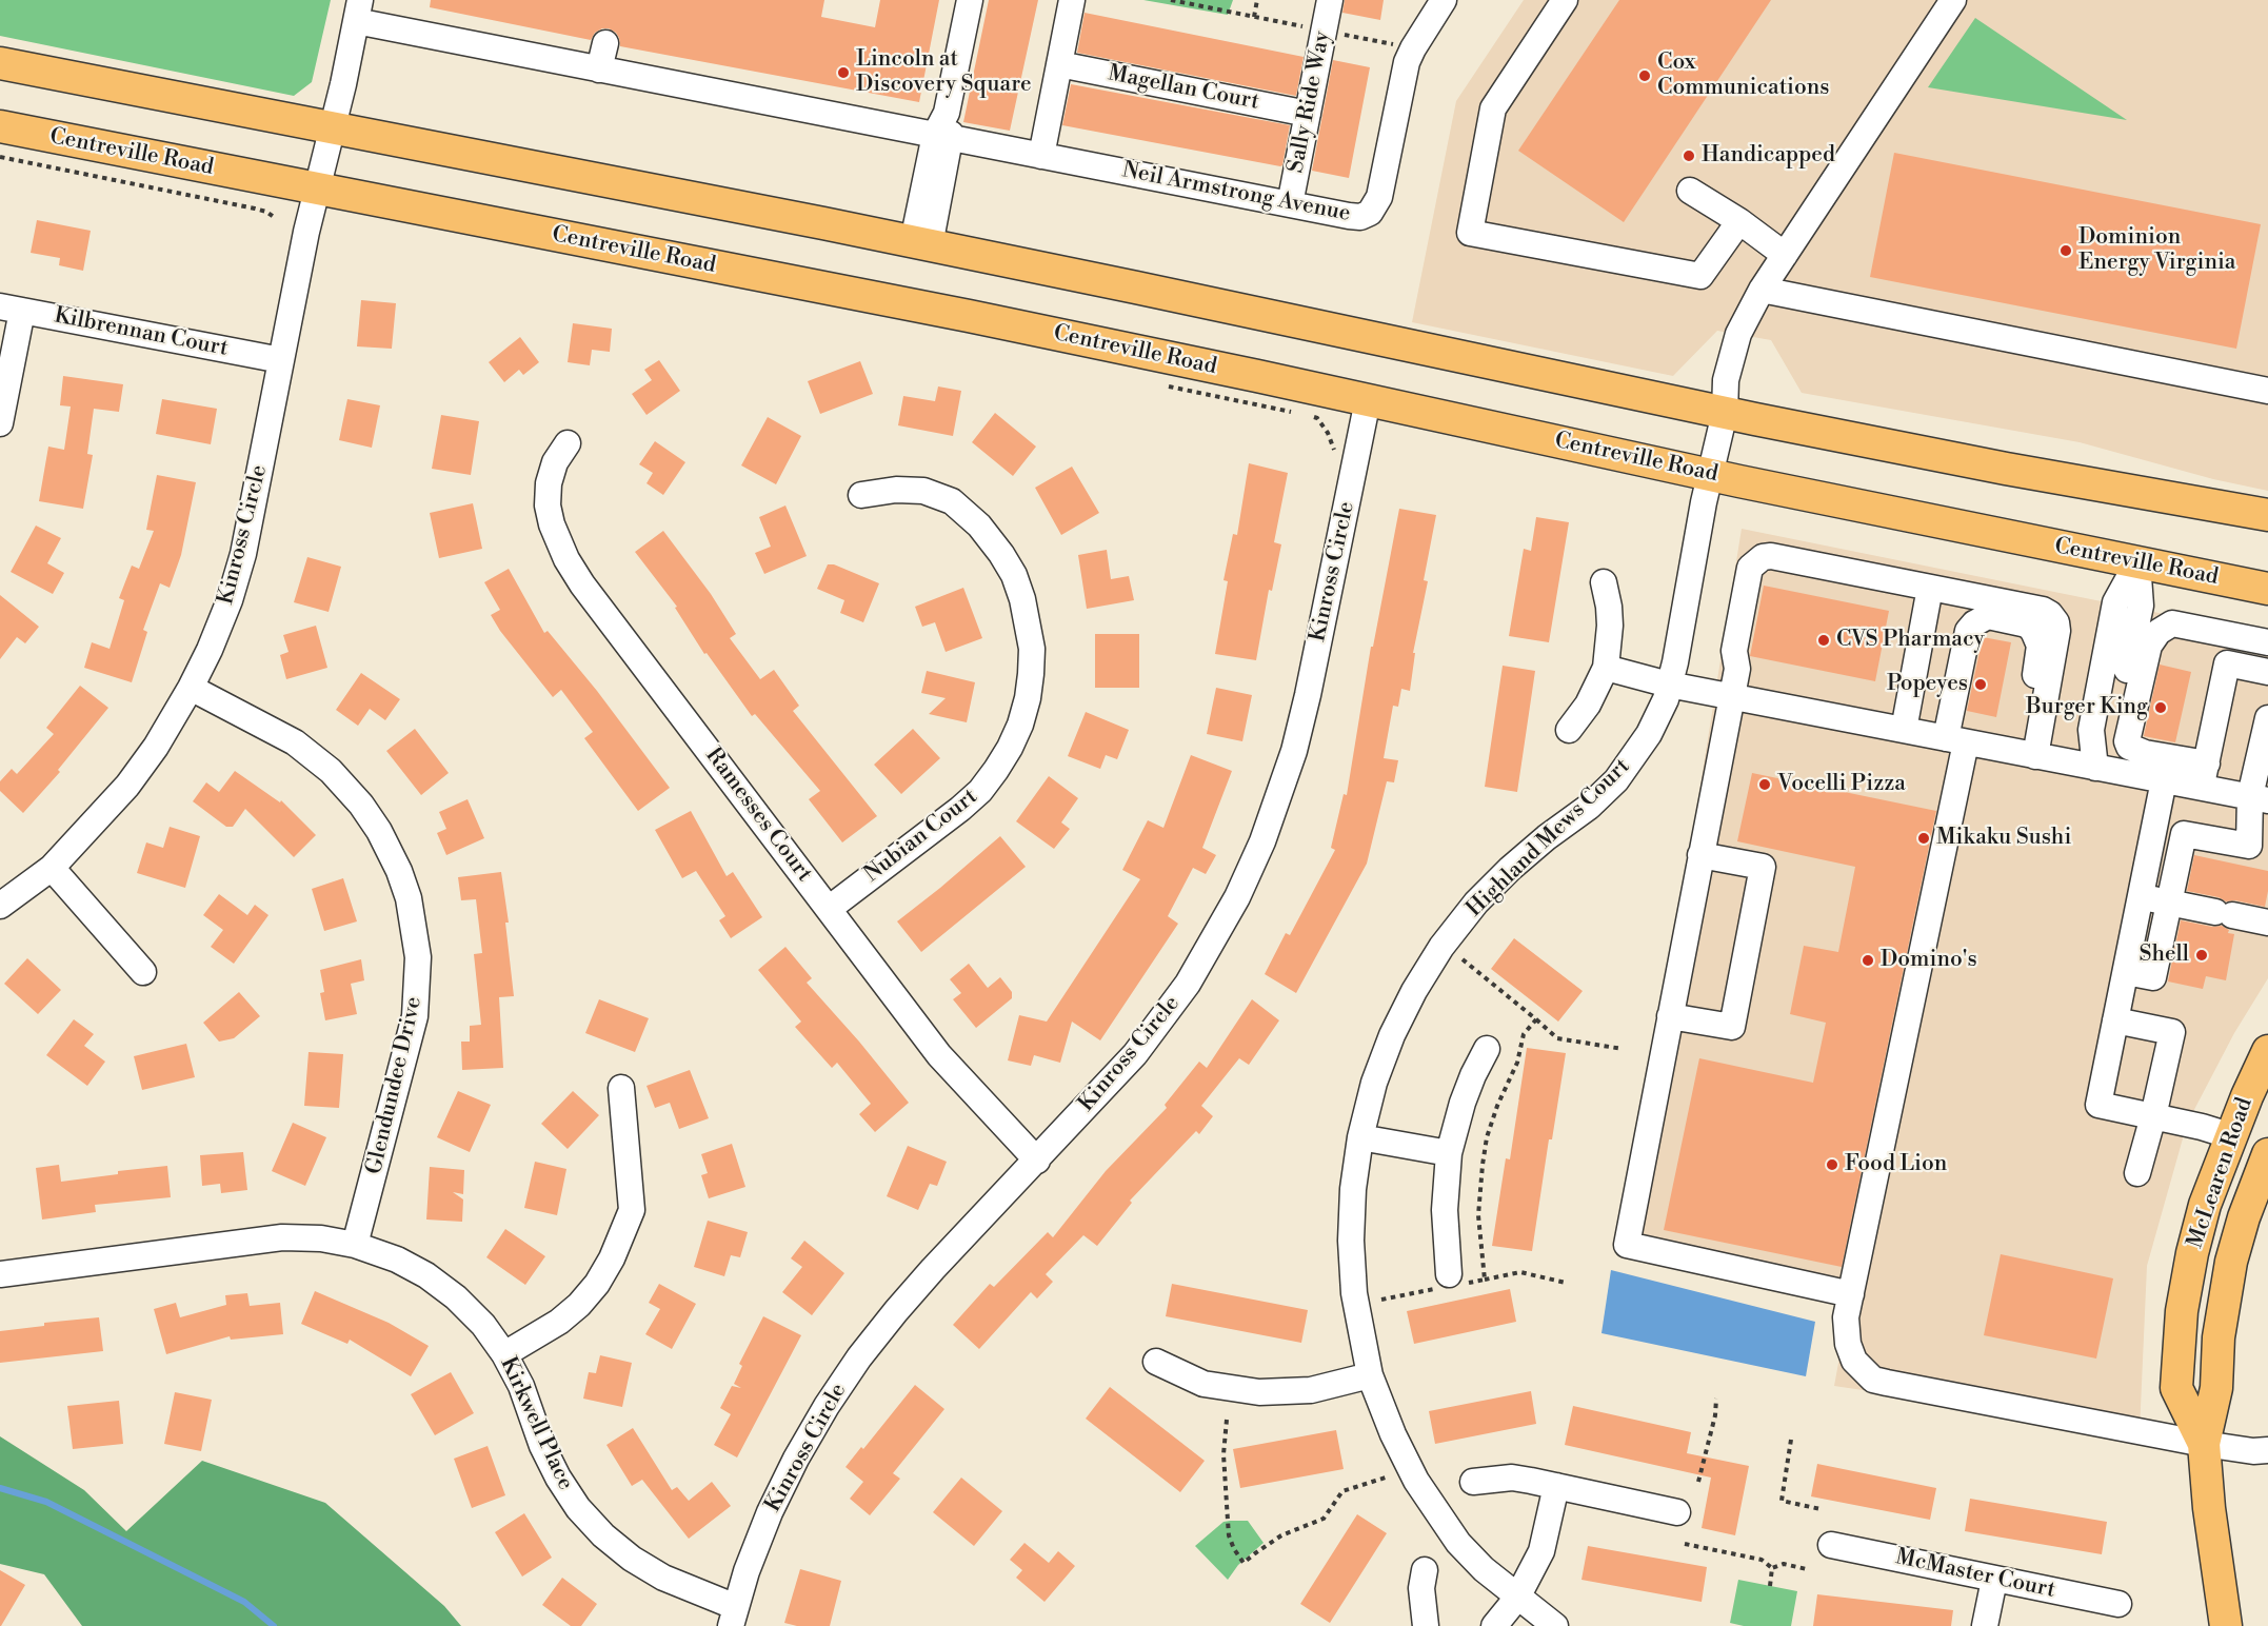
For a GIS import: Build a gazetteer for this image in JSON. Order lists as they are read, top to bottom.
{
  "streets": {
    "main road": ["Centreville Road", "McLearen Road"],
    "street": [
      "Magellan Court",
      "Sally Ride Way",
      "Neil Armstrong Avenue",
      "Kilbrennan Court",
      "Kinross Circle",
      "Ramesses Court",
      "Nubian Court",
      "Highland Mews Court",
      "Glendundee Drive",
      "Kirkwell Place",
      "McMaster Court"
    ]
  },
  "crossings": [
    ["Magellan Court", "Sally Ride Way"],
    ["Sally Ride Way", "Neil Armstrong Avenue"],
    ["Centreville Road", "Kinross Circle"],
    ["Centreville Road", "Highland Mews Court"],
    ["Neil Armstrong Avenue", "Kinross Circle"],
    ["Kilbrennan Court", "Kinross Circle"],
    ["Kinross Circle", "Ramesses Court"],
    ["Kinross Circle", "Glendundee Drive"],
    ["Kinross Circle", "Kirkwell Place"],
    ["Ramesses Court", "Nubian Court"],
    ["Glendundee Drive", "Kirkwell Place"]
  ],
  "places": [
    "Lincoln at Discovery Square",
    "Cox Communications",
    "Handicapped",
    "Dominion Energy Virginia",
    "CVS Pharmacy",
    "Popeyes",
    "Burger King",
    "Vocelli Pizza",
    "Mikaku Sushi",
    "Shell",
    "Domino's",
    "Food Lion"
  ]
}
